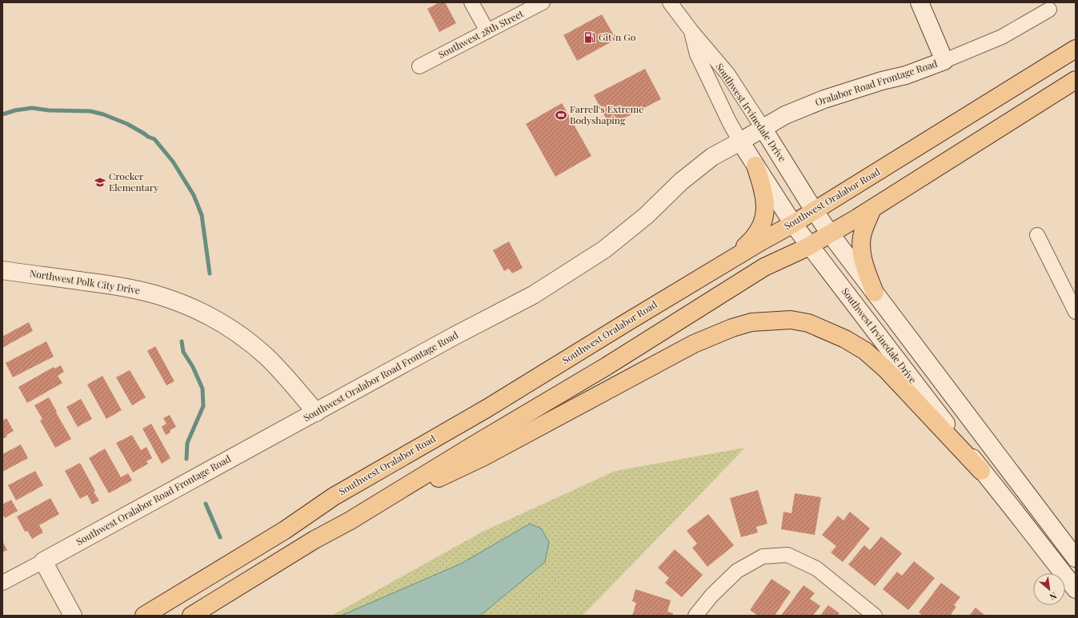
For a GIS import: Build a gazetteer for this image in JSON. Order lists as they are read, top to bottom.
{
  "streets": {
    "main road": [
      "Oralabor Road Frontage Road",
      "Southwest Irvinedale Drive",
      "Southwest Oralabor Road",
      "Northwest Polk City Drive",
      "Southwest Oralabor Road Frontage Road"
    ],
    "street": ["Southwest 28th Street"]
  },
  "crossings": [
    ["Oralabor Road Frontage Road", "Southwest Irvinedale Drive"],
    ["Oralabor Road Frontage Road", "Southwest Oralabor Road Frontage Road"],
    ["Southwest Irvinedale Drive", "Southwest Oralabor Road"],
    ["Southwest Irvinedale Drive", "Southwest Oralabor Road Frontage Road"],
    ["Northwest Polk City Drive", "Southwest Oralabor Road Frontage Road"]
  ],
  "places": {
    "fuel station": ["Git 'n Go"],
    "sports": ["Farrell's Extreme Bodyshaping"],
    "school or university": ["Crocker Elementary"]
  },
  "north": "bottom right"
}
